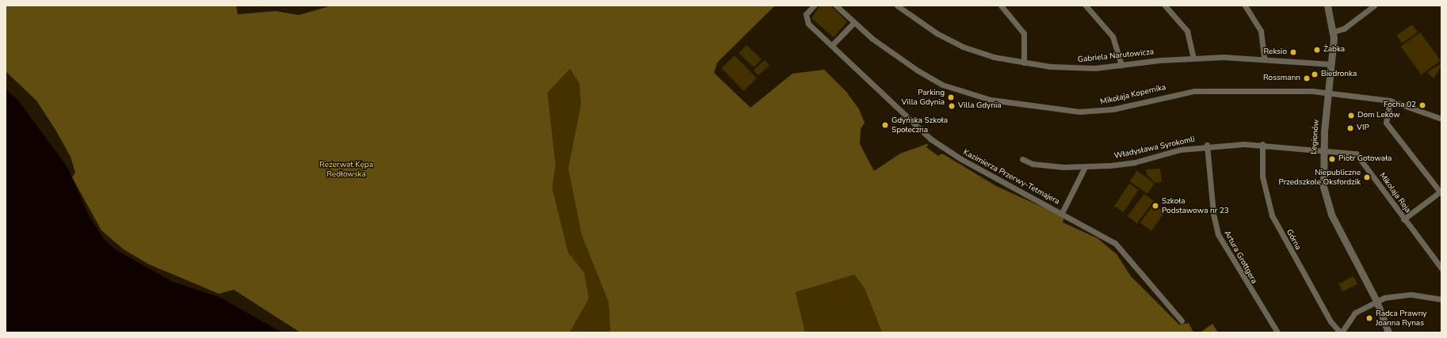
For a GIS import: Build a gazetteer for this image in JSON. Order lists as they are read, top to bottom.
{
  "streets": {
    "street": [
      "Gabriela Narutowicza",
      "Mikołaja Kopernika",
      "Legionów",
      "Władysława Syrokomli",
      "Kazimierza Przerwy-Tetmajera",
      "Mikołaja Reja",
      "Górna",
      "Artura Grottgera"
    ]
  },
  "crossings": [
    ["Gabriela Narutowicza", "Legionów"],
    ["Mikołaja Kopernika", "Legionów"],
    ["Legionów", "Władysława Syrokomli"],
    ["Legionów", "Mikołaja Reja"],
    ["Władysława Syrokomli", "Mikołaja Reja"],
    ["Władysława Syrokomli", "Górna"],
    ["Władysława Syrokomli", "Artura Grottgera"]
  ],
  "parks": ["Rezerwat Kępa Redłowska"],
  "places": [
    "Żabka",
    "Reksio",
    "Biedronka",
    "Rossmann",
    "Parking Villa Gdynia",
    "Focha 02",
    "Villa Gdynia",
    "Dom Leków",
    "Gdyńska Szkoła Społeczna",
    "VIP",
    "Piotr Gotowała",
    "Niepubliczne Przedszkole Oksfordzik",
    "Szkoła Podstawowa nr 23",
    "Radca Prawny Joanna Rynas"
  ]
}
